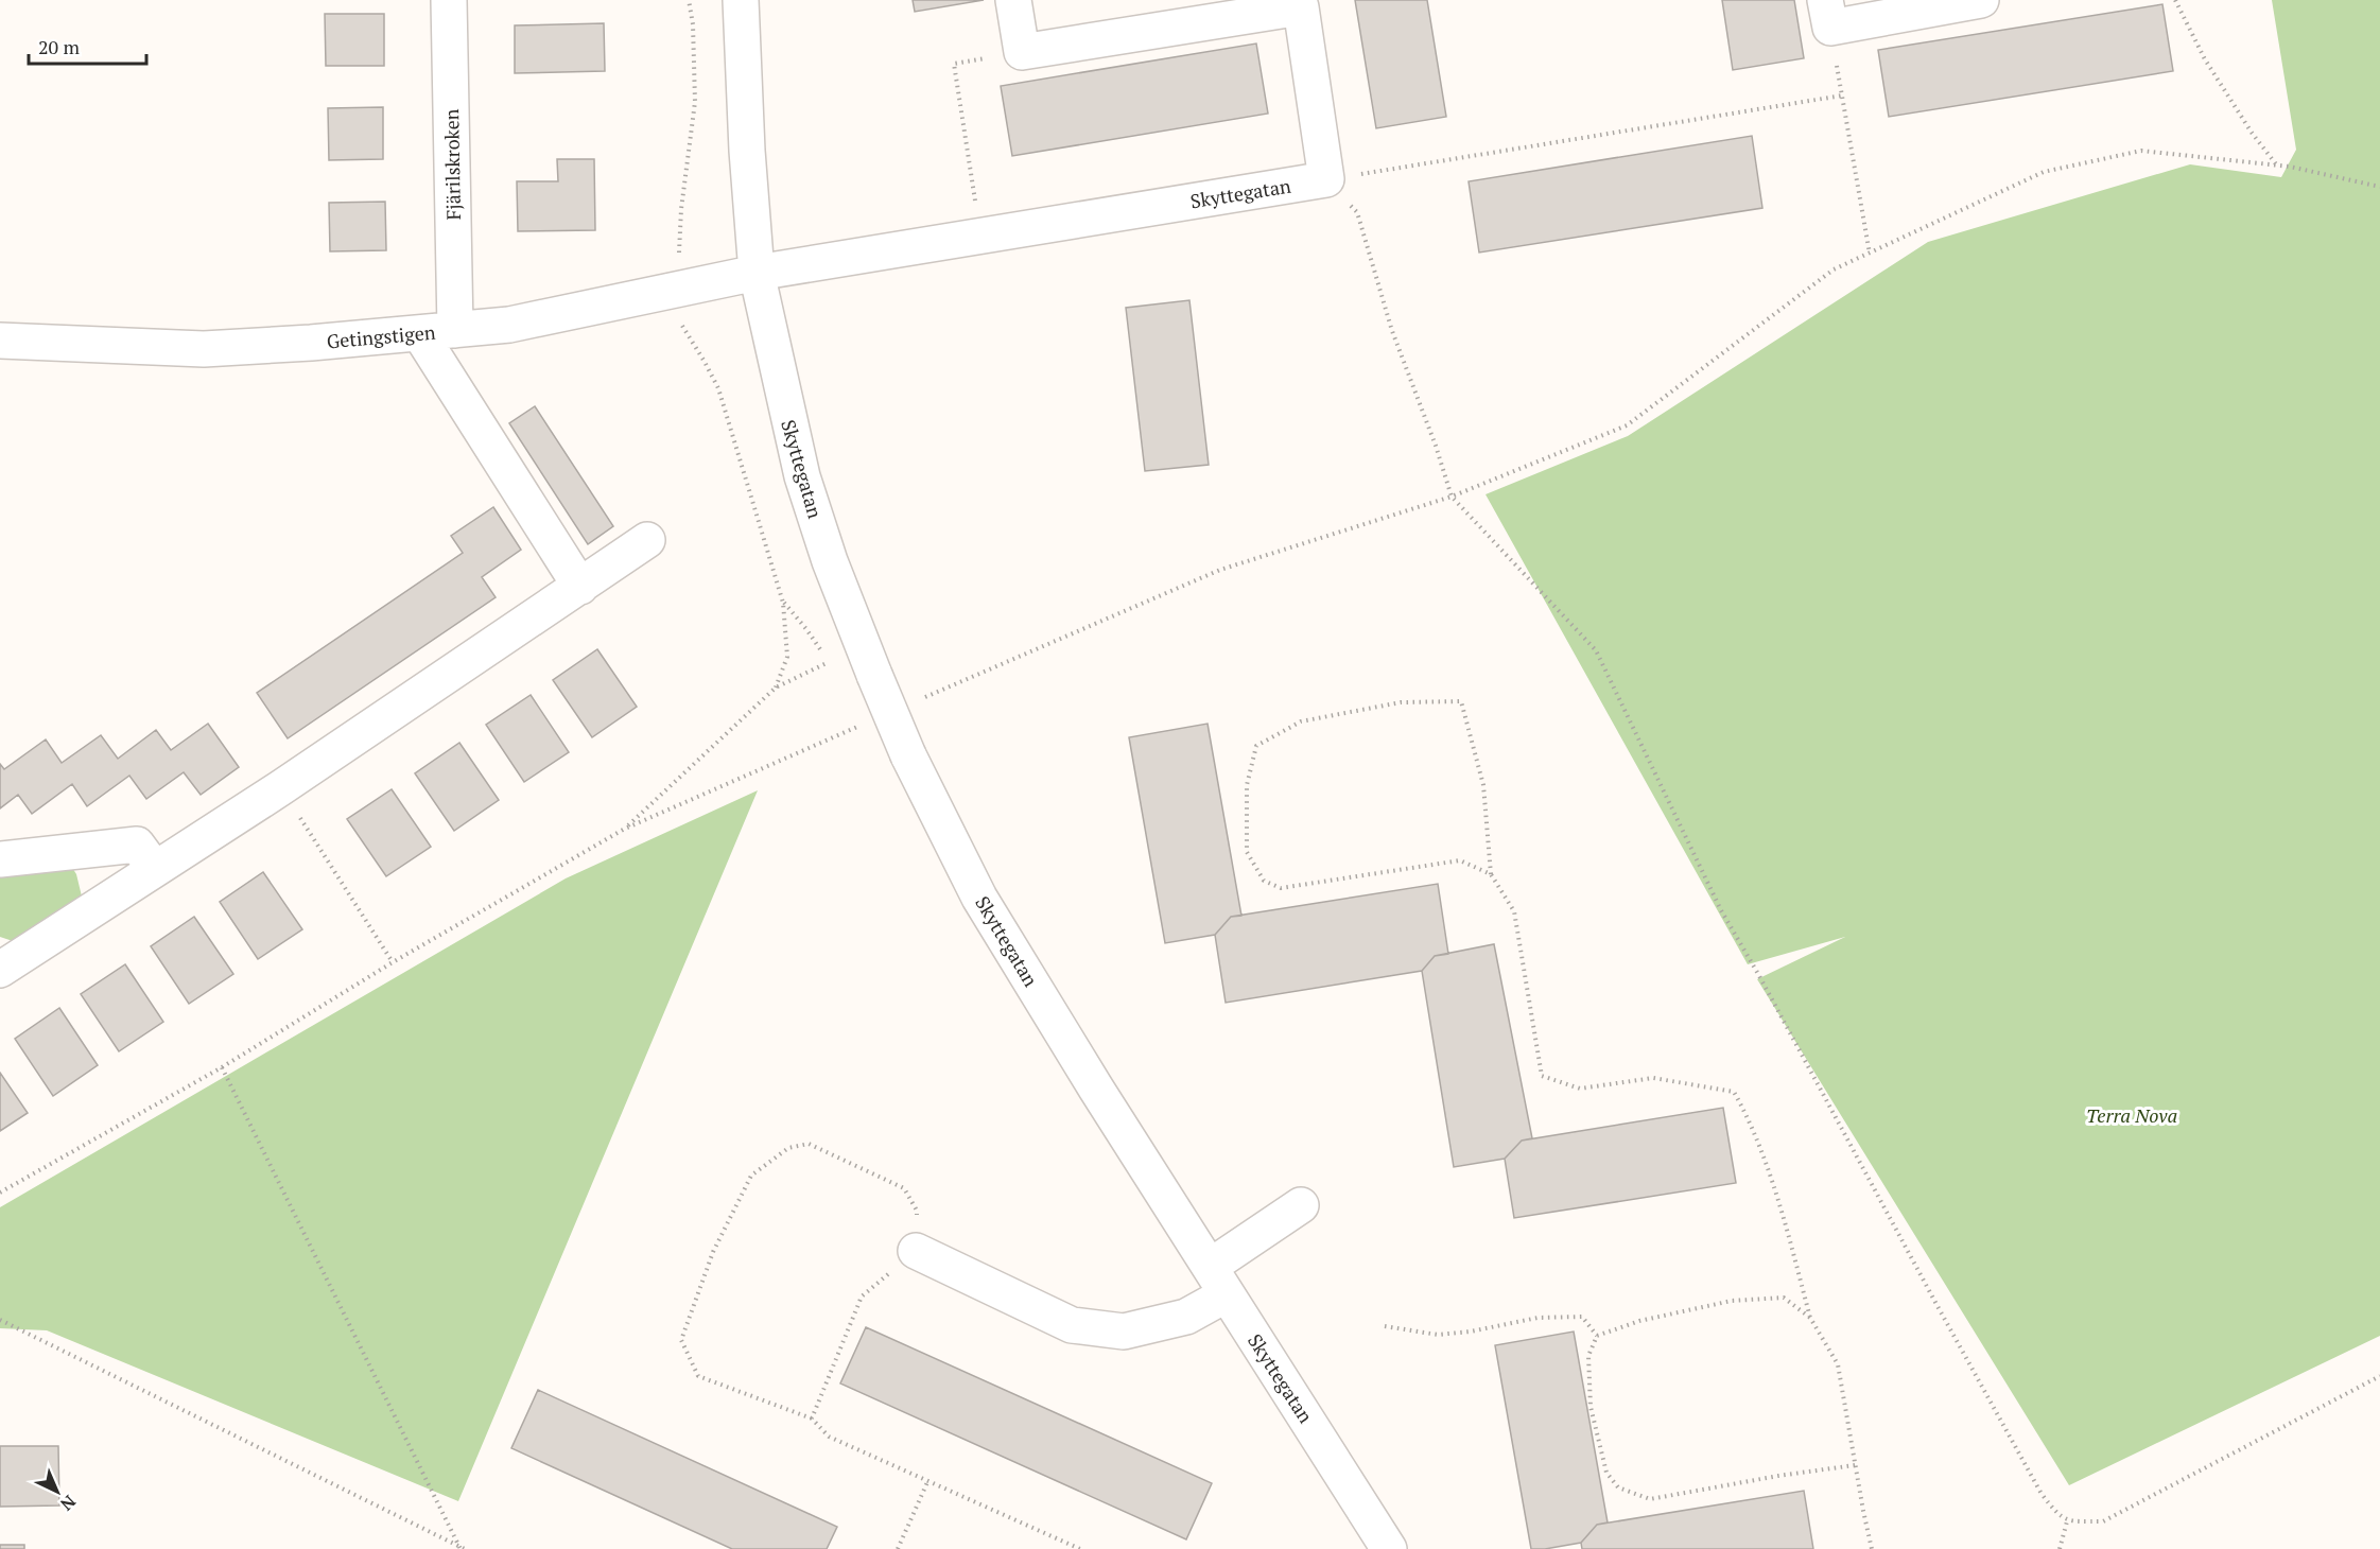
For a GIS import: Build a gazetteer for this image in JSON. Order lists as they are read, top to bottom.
{
  "streets": {
    "street": ["Fjärilskroken", "Skyttegatan", "Getingstigen"]
  },
  "crossings": [
    ["Fjärilskroken", "Getingstigen"],
    ["Skyttegatan", "Getingstigen"]
  ],
  "parks": ["Terra Nova"],
  "scale_bar": "20 m",
  "north": "bottom right"
}
